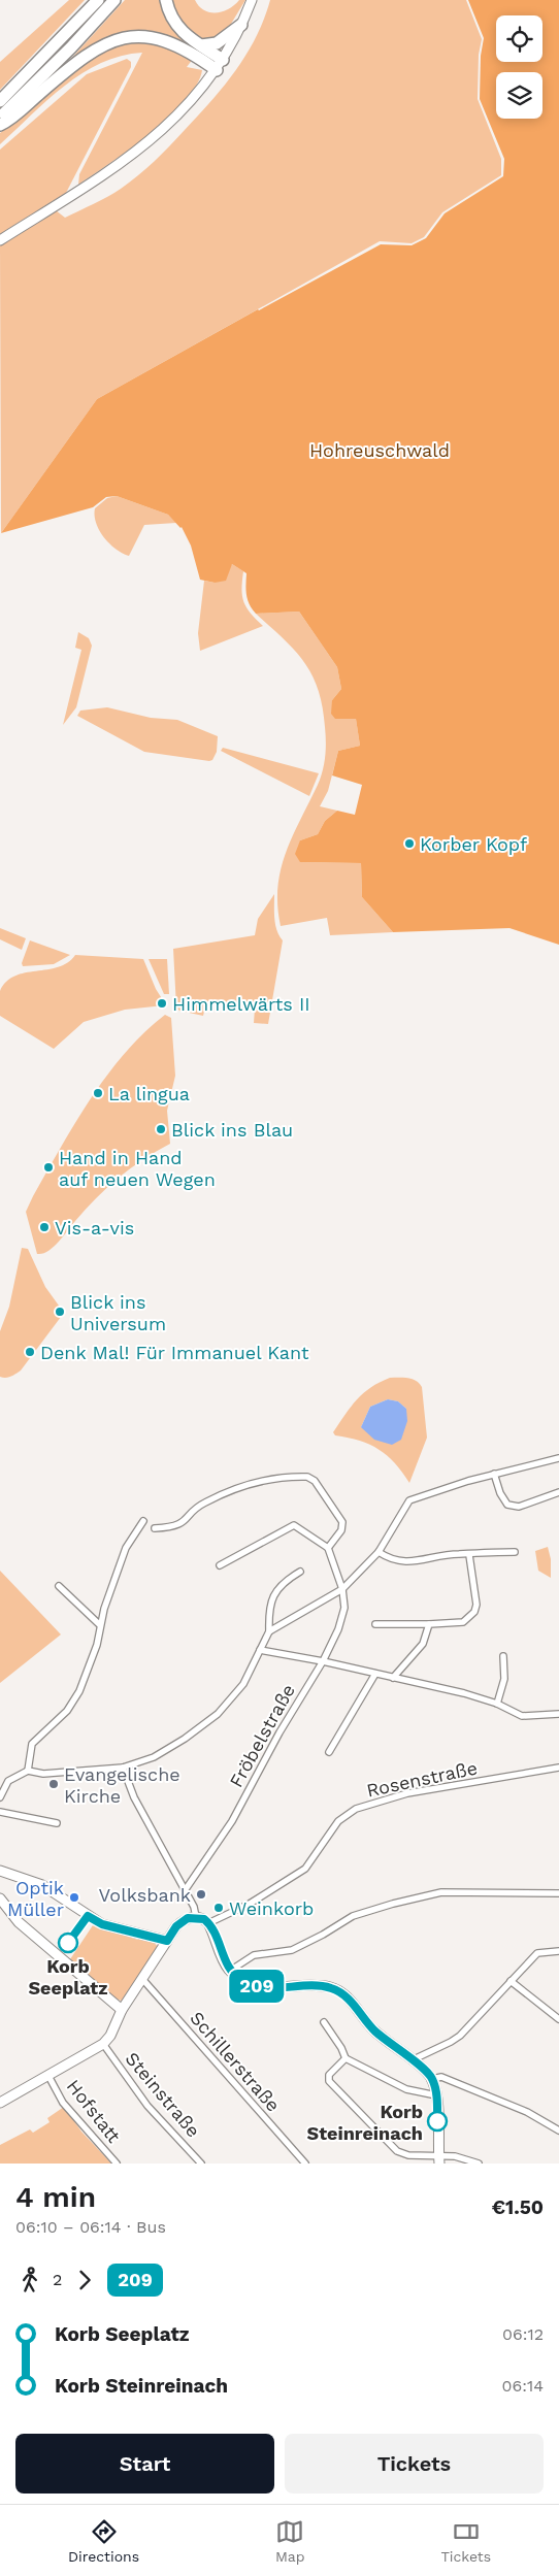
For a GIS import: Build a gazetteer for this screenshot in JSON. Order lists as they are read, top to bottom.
{
  "streets": {
    "street": [
      "Fröbelstraße",
      "Rosenstraße",
      "Schillerstraße",
      "Steinstraße",
      "Hofstatt"
    ]
  },
  "parks": ["Hohreuschwald"],
  "places": [
    "Korber Kopf",
    "Himmelwärts II",
    "La lingua",
    "Blick ins Blau",
    "Hand in Hand auf neuen Wegen",
    "Vis-a-vis",
    "Blick ins Universum",
    "Denk Mal! Für Immanuel Kant",
    "Evangelische Kirche",
    "Volksbank",
    "Optik Müller",
    "Weinkorb",
    "Korb Seeplatz",
    "Korb Steinreinach"
  ],
  "lines": ["bus line 209"],
  "page": {
    "on_map": "209",
    "heading": ["4 min", "06:10 – 06:14 · Bus", "€1.50"],
    "legs": ["2", "209"],
    "list": [
      {
        "name": "Korb Seeplatz",
        "value": "06:12"
      },
      {
        "name": "Korb Steinreinach",
        "value": "06:14"
      }
    ],
    "buttons": ["Start", "Tickets"],
    "tabs": ["Directions", "Map", "Tickets"]
  }
}
